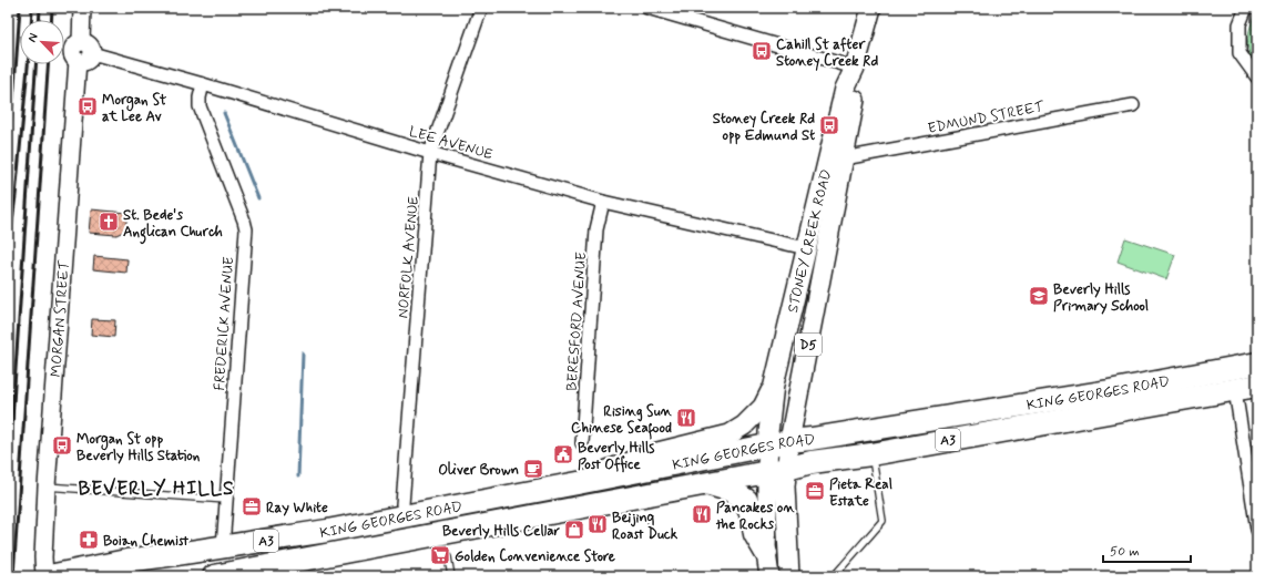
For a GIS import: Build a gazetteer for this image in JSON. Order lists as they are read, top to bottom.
{
  "streets": {
    "highway": ["KING GEORGES ROAD", "A3"],
    "main road": ["STONEY CREEK ROAD", "D5"],
    "street": [
      "EDMUND STREET",
      "LEE AVENUE",
      "NORFOLK AVENUE",
      "MORGAN STREET",
      "BERESFORD AVENUE",
      "FREDERICK AVENUE"
    ]
  },
  "crossings": [
    ["EDMUND STREET", "STONEY CREEK ROAD"],
    ["LEE AVENUE", "STONEY CREEK ROAD"],
    ["LEE AVENUE", "NORFOLK AVENUE"],
    ["LEE AVENUE", "MORGAN STREET"],
    ["LEE AVENUE", "BERESFORD AVENUE"],
    ["LEE AVENUE", "FREDERICK AVENUE"],
    ["STONEY CREEK ROAD", "KING GEORGES ROAD"],
    ["NORFOLK AVENUE", "KING GEORGES ROAD"],
    ["FREDERICK AVENUE", "KING GEORGES ROAD"]
  ],
  "districts": ["BEVERLY HILLS"],
  "places": {
    "bus stop": [
      "Cahill St after Stoney Creek Rd",
      "Morgan St at Lee Av",
      "Stoney Creek Rd opp Edmund St",
      "Morgan St opp Beverly Hills Station"
    ],
    "church": ["St. Bede's Anglican Church"],
    "school or university": ["Beverly Hills Primary School"],
    "restaurant": ["Rising Sun Chinese Seafood", "Pancakes on the Rocks", "Beijing Roast Duck"],
    "public building": ["Beverly Hills Post Office"],
    "cafe": ["Oliver Brown"],
    "office": ["Pieta Real Estate", "Ray White"],
    "shop": ["Beverly Hills Cellar"],
    "pharmacy": ["Boian Chemist"],
    "supermarket": ["Golden Convenience Store"]
  },
  "scale_bar": "50 m",
  "north": "top left"
}
